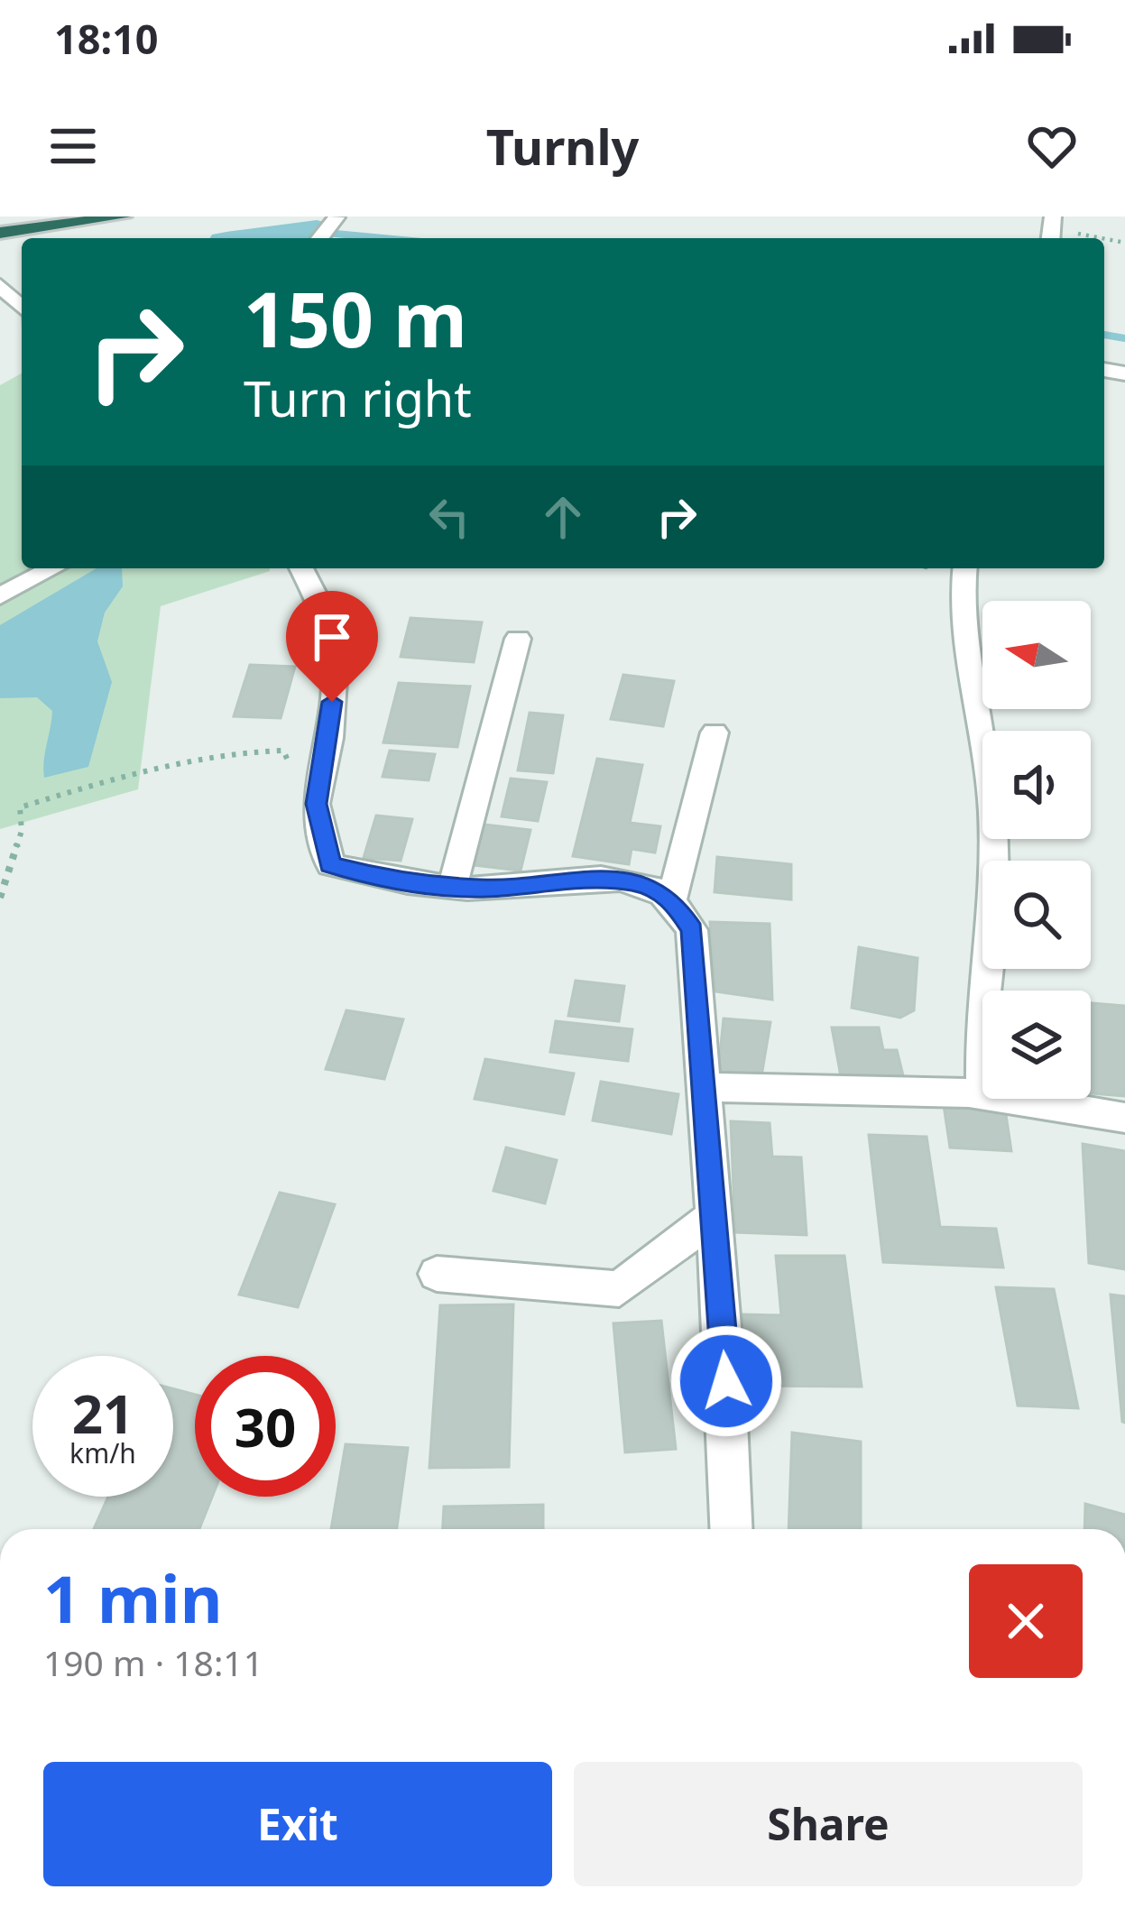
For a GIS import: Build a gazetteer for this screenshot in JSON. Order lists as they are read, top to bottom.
{
  "north": "left",
  "page": {
    "status": "18:10",
    "header": "Turnly",
    "turn": ["150 m", "Turn right"],
    "speed": "21 km/h",
    "limit": "30",
    "heading": ["1 min", "190 m · 18:11"],
    "buttons": ["Exit", "Share"]
  }
}
